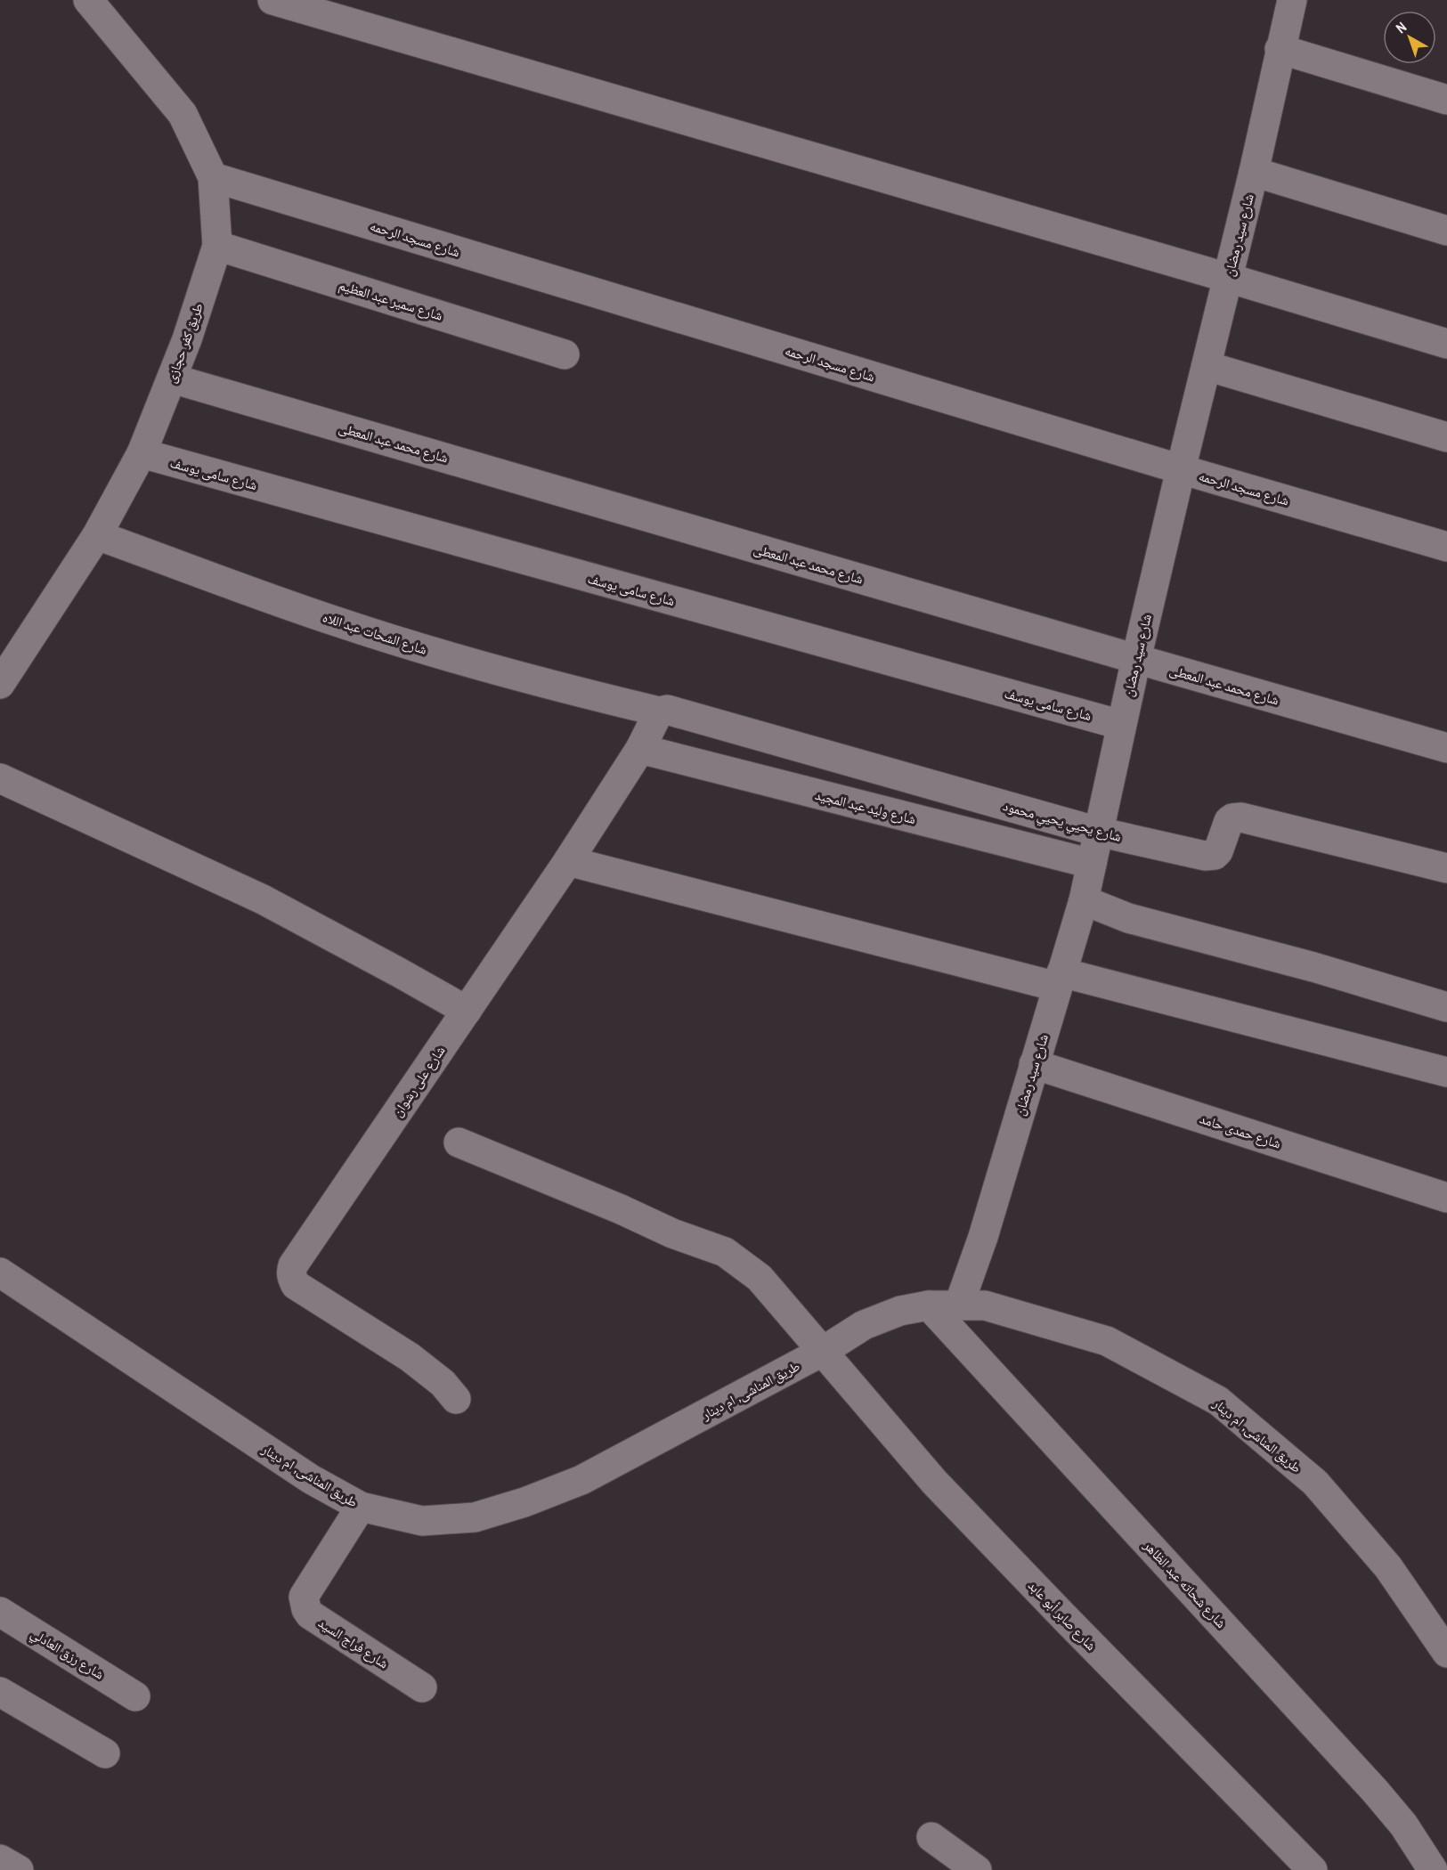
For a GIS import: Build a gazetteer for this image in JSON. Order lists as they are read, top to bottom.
{
  "streets": {
    "street": [
      "شارع سيد رمضان",
      "شارع مسجد الرحمه",
      "شارع سمير عبد العظيم",
      "طريق كفر حجازى",
      "شارع محمد عبد المعطى",
      "شارع سامى يوسف",
      "شارع الشحات عبد اللاه",
      "شارع وليد عبد المجيد",
      "شارع يحيي يحيي محمود",
      "شارع على رشوان",
      "شارع حمدى حامد",
      "طريق المناشى, ام دينار",
      "شارع شحاته عبد الظاهر",
      "شارع صابر أبو عابد",
      "شارع فراج السيد",
      "شارع رزق العادلي"
    ]
  },
  "crossings": [
    ["شارع سيد رمضان", "شارع مسجد الرحمه"],
    ["شارع سيد رمضان", "شارع محمد عبد المعطى"],
    ["شارع سيد رمضان", "شارع سامى يوسف"],
    ["شارع سيد رمضان", "شارع وليد عبد المجيد"],
    ["شارع سيد رمضان", "شارع يحيي يحيي محمود"],
    ["شارع سيد رمضان", "شارع حمدى حامد"],
    ["شارع سيد رمضان", "طريق المناشى, ام دينار"],
    ["شارع مسجد الرحمه", "طريق كفر حجازى"],
    ["شارع سمير عبد العظيم", "طريق كفر حجازى"],
    ["طريق كفر حجازى", "شارع محمد عبد المعطى"],
    ["طريق كفر حجازى", "شارع سامى يوسف"],
    ["طريق كفر حجازى", "شارع الشحات عبد اللاه"],
    ["شارع الشحات عبد اللاه", "شارع يحيي يحيي محمود"],
    ["شارع الشحات عبد اللاه", "شارع على رشوان"],
    ["شارع وليد عبد المجيد", "شارع على رشوان"],
    ["شارع يحيي يحيي محمود", "شارع على رشوان"],
    ["طريق المناشى, ام دينار", "شارع شحاته عبد الظاهر"],
    ["طريق المناشى, ام دينار", "شارع صابر أبو عابد"],
    ["طريق المناشى, ام دينار", "شارع فراج السيد"]
  ],
  "north": "top left"
}
